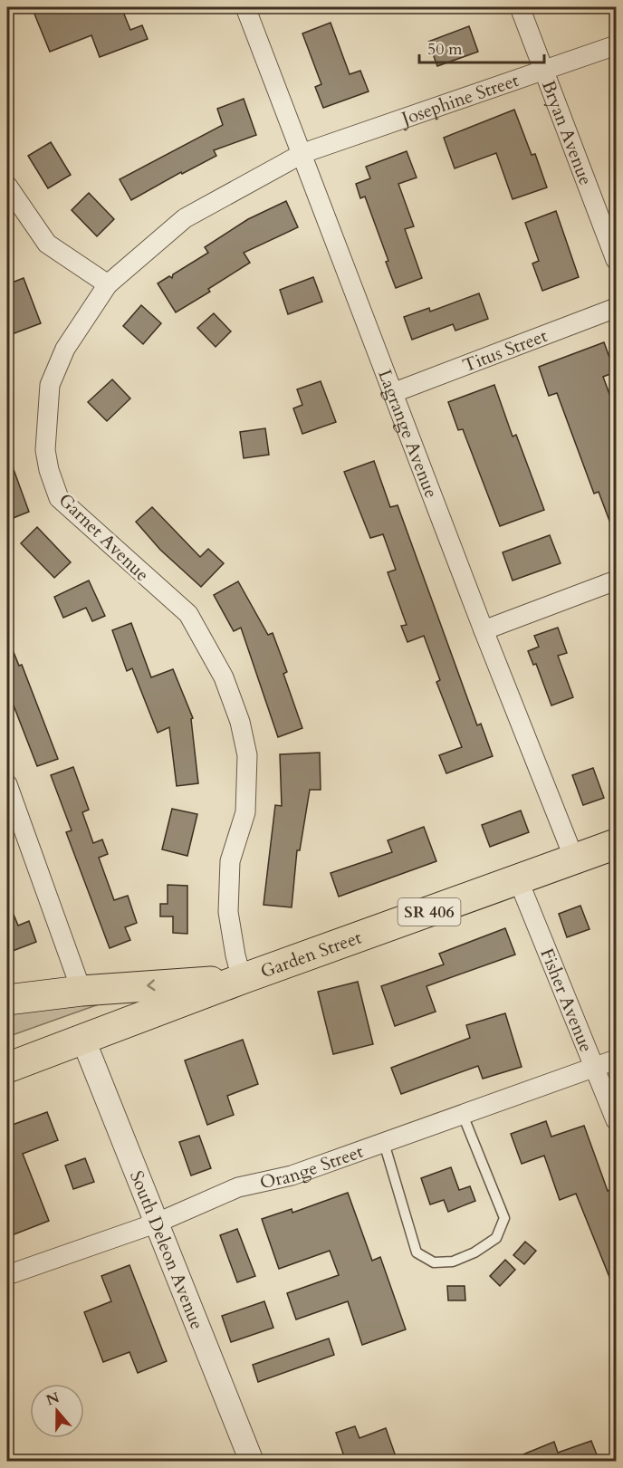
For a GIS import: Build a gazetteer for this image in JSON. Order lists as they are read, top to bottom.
{
  "streets": {
    "main road": ["SR 406", "Garden Street"],
    "street": [
      "Josephine Street",
      "Bryan Avenue",
      "Titus Street",
      "Lagrange Avenue",
      "Garnet Avenue",
      "Fisher Avenue",
      "Orange Street",
      "South Deleon Avenue"
    ]
  },
  "crossings": [
    ["Josephine Street", "Bryan Avenue"],
    ["Josephine Street", "Lagrange Avenue"],
    ["Josephine Street", "Garnet Avenue"],
    ["Titus Street", "Lagrange Avenue"],
    ["Lagrange Avenue", "Garnet Avenue"],
    ["Lagrange Avenue", "Garden Street"],
    ["Garnet Avenue", "Garden Street"],
    ["Garden Street", "Fisher Avenue"],
    ["Garden Street", "South Deleon Avenue"],
    ["Fisher Avenue", "Orange Street"],
    ["Orange Street", "South Deleon Avenue"]
  ],
  "scale_bar": "50 m",
  "north": "top"
}
